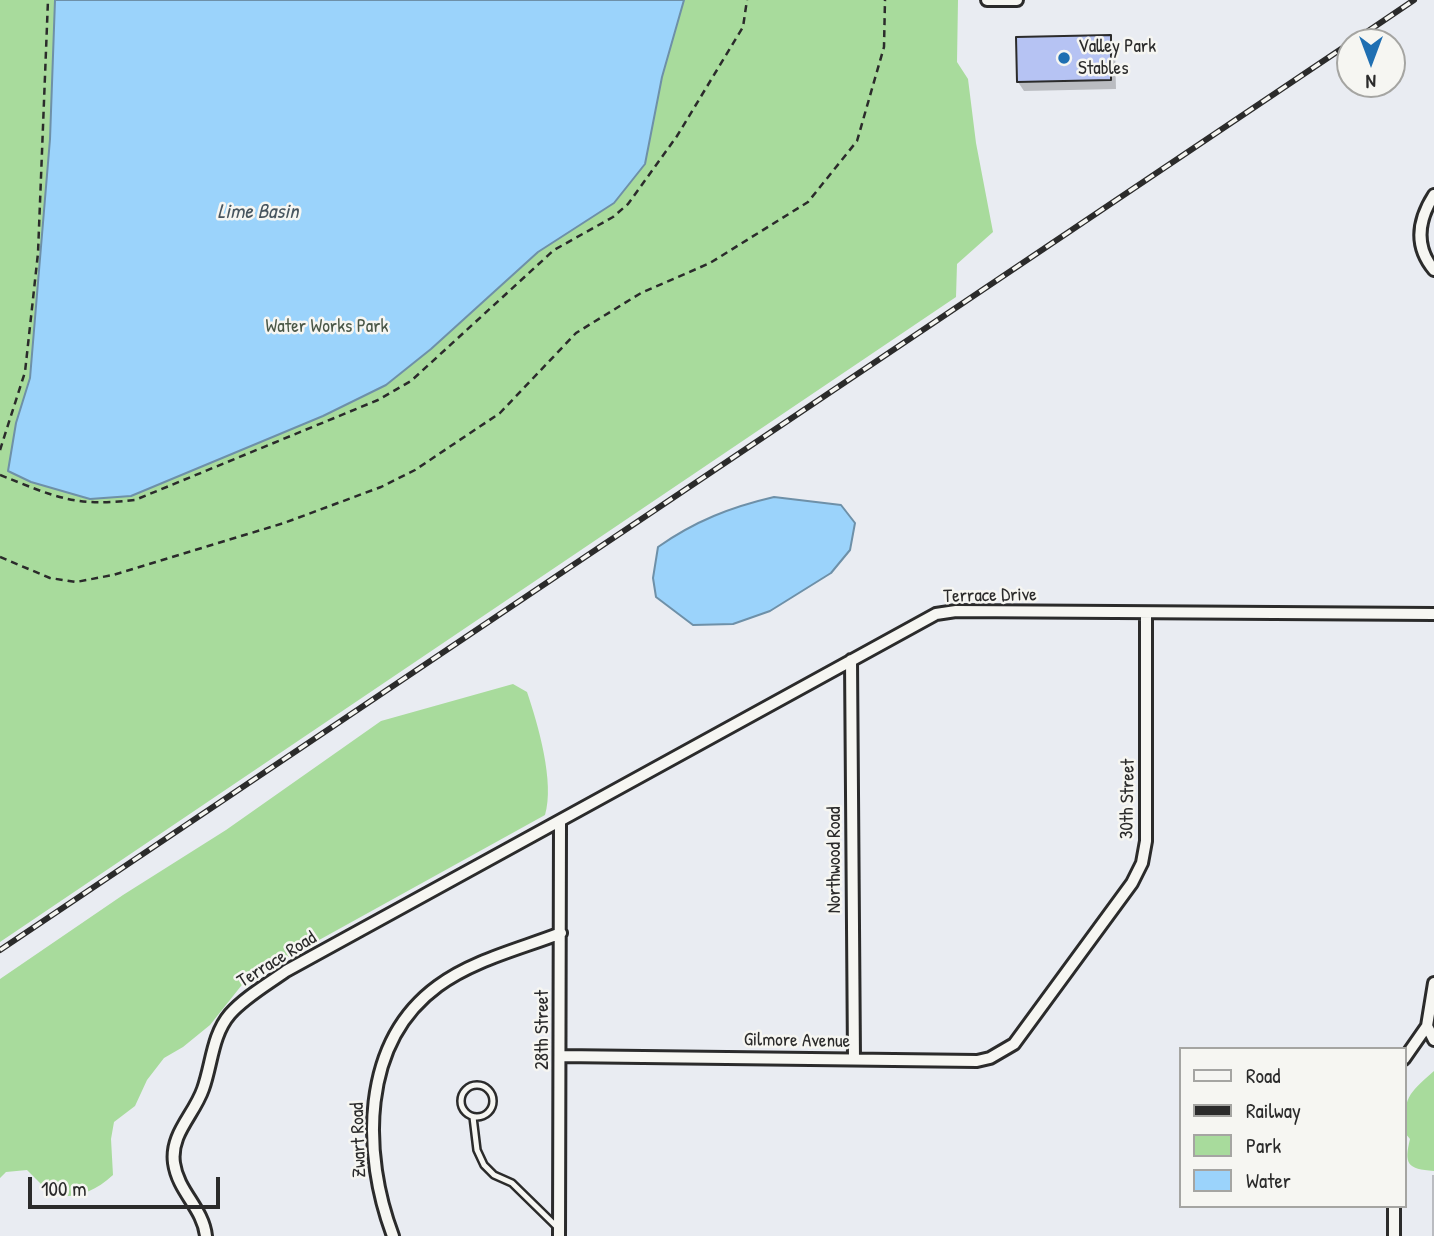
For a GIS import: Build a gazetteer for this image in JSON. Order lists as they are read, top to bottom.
{
  "streets": {
    "street": [
      "Terrace Drive",
      "30th Street",
      "Northwood Road",
      "Terrace Road",
      "28th Street",
      "Gilmore Avenue",
      "Zwart Road"
    ]
  },
  "crossings": [
    ["Terrace Drive", "30th Street"],
    ["Terrace Drive", "Northwood Road"],
    ["Terrace Drive", "Terrace Road"],
    ["Terrace Drive", "28th Street"],
    ["30th Street", "Gilmore Avenue"],
    ["Northwood Road", "Gilmore Avenue"],
    ["Terrace Road", "28th Street"],
    ["28th Street", "Gilmore Avenue"],
    ["28th Street", "Zwart Road"]
  ],
  "water": ["Lime Basin"],
  "parks": ["Water Works Park"],
  "places": ["Valley Park Stables"],
  "legend": [
    "Road",
    "Railway",
    "Park",
    "Water"
  ],
  "scale_bar": "100 m",
  "north": "bottom"
}
